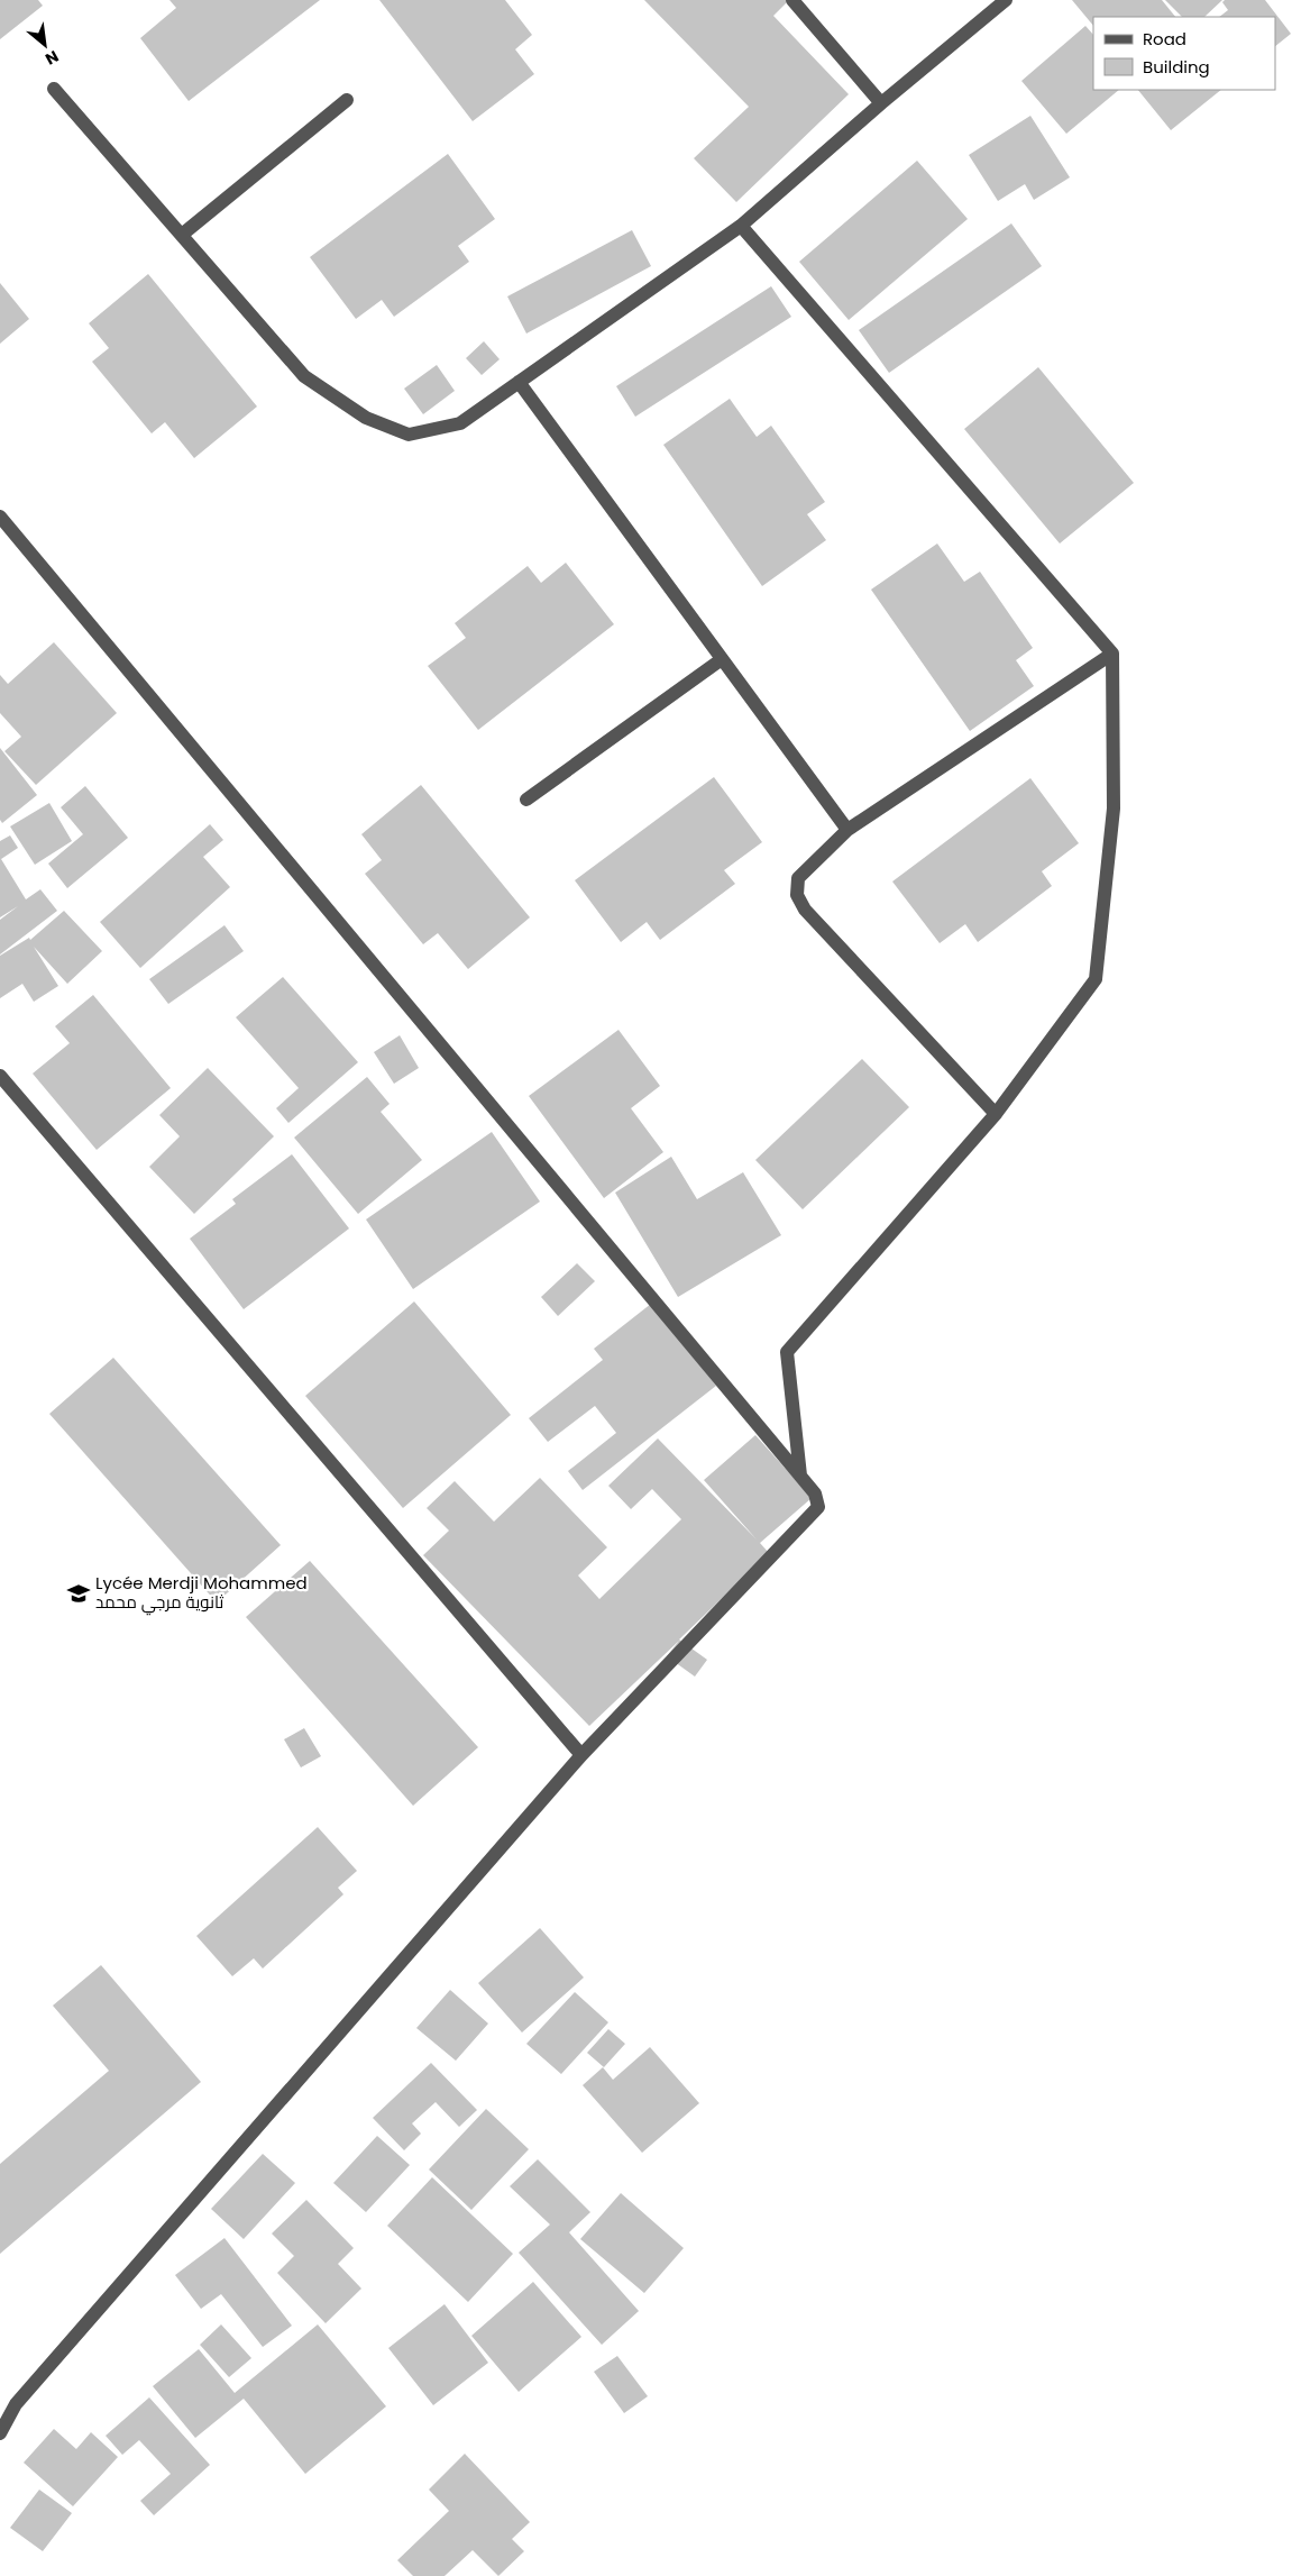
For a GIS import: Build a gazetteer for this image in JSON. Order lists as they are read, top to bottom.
{
  "places": {
    "school or university": ["Lycée Merdji Mohammed ثانوية مرجي محمد"]
  },
  "legend": ["Road", "Building"],
  "north": "bottom right"
}
